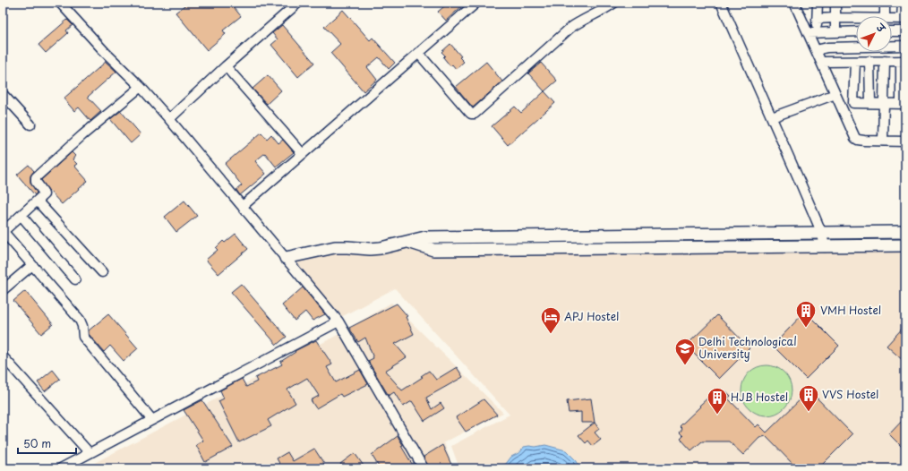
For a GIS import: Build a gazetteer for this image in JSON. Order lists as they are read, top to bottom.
{
  "places": {
    "building": ["VMH Hostel", "VVS Hostel", "HJB Hostel"],
    "hotel": ["APJ Hostel"],
    "school or university": ["Delhi Technological University"]
  },
  "scale_bar": "50 m",
  "north": "top right"
}
